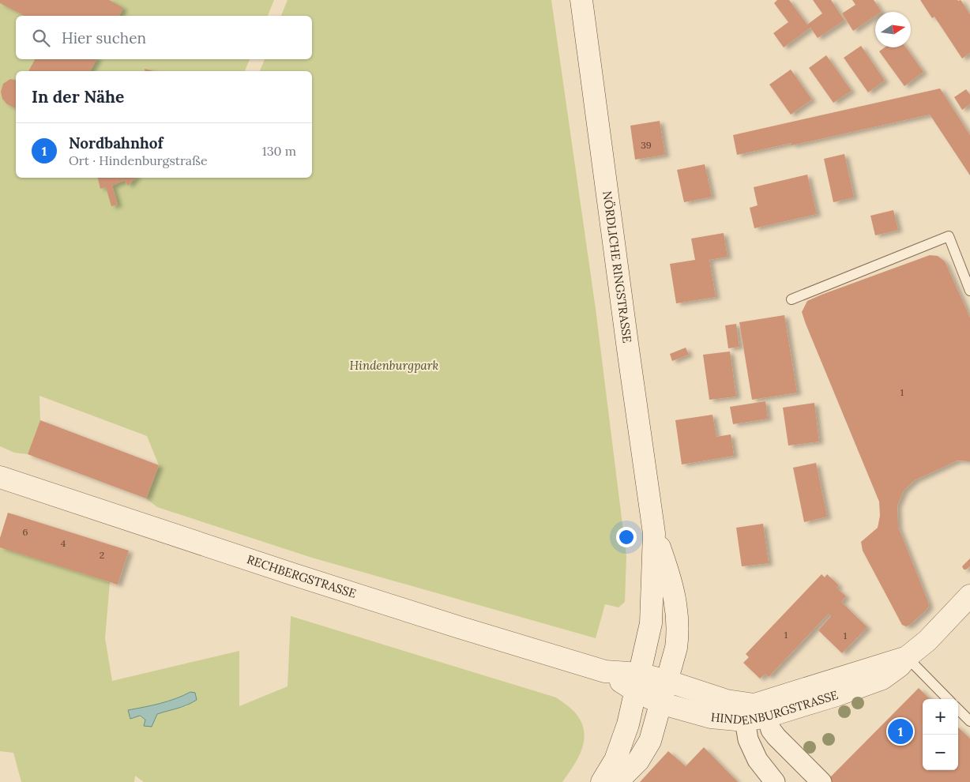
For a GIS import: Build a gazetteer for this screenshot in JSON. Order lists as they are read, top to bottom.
{
  "streets": {
    "street": ["NÖRDLICHE RINGSTRASSE", "RECHBERGSTRASSE", "HINDENBURGSTRASSE"]
  },
  "crossings": [
    ["NÖRDLICHE RINGSTRASSE", "RECHBERGSTRASSE"],
    ["NÖRDLICHE RINGSTRASSE", "HINDENBURGSTRASSE"],
    ["RECHBERGSTRASSE", "HINDENBURGSTRASSE"]
  ],
  "parks": ["Hindenburgpark"],
  "house_numbers": [
    "39",
    "1",
    "6",
    "4",
    "2",
    "1",
    "1"
  ],
  "north": "right",
  "page": {
    "search": "Hier suchen",
    "heading": "In der Nähe",
    "list": [
      {
        "mark": "1",
        "name": "Nordbahnhof",
        "note": "Ort · Hindenburgstraße",
        "value": "130 m"
      }
    ],
    "map_buttons": ["+", "−"],
    "pins": "1"
  }
}
